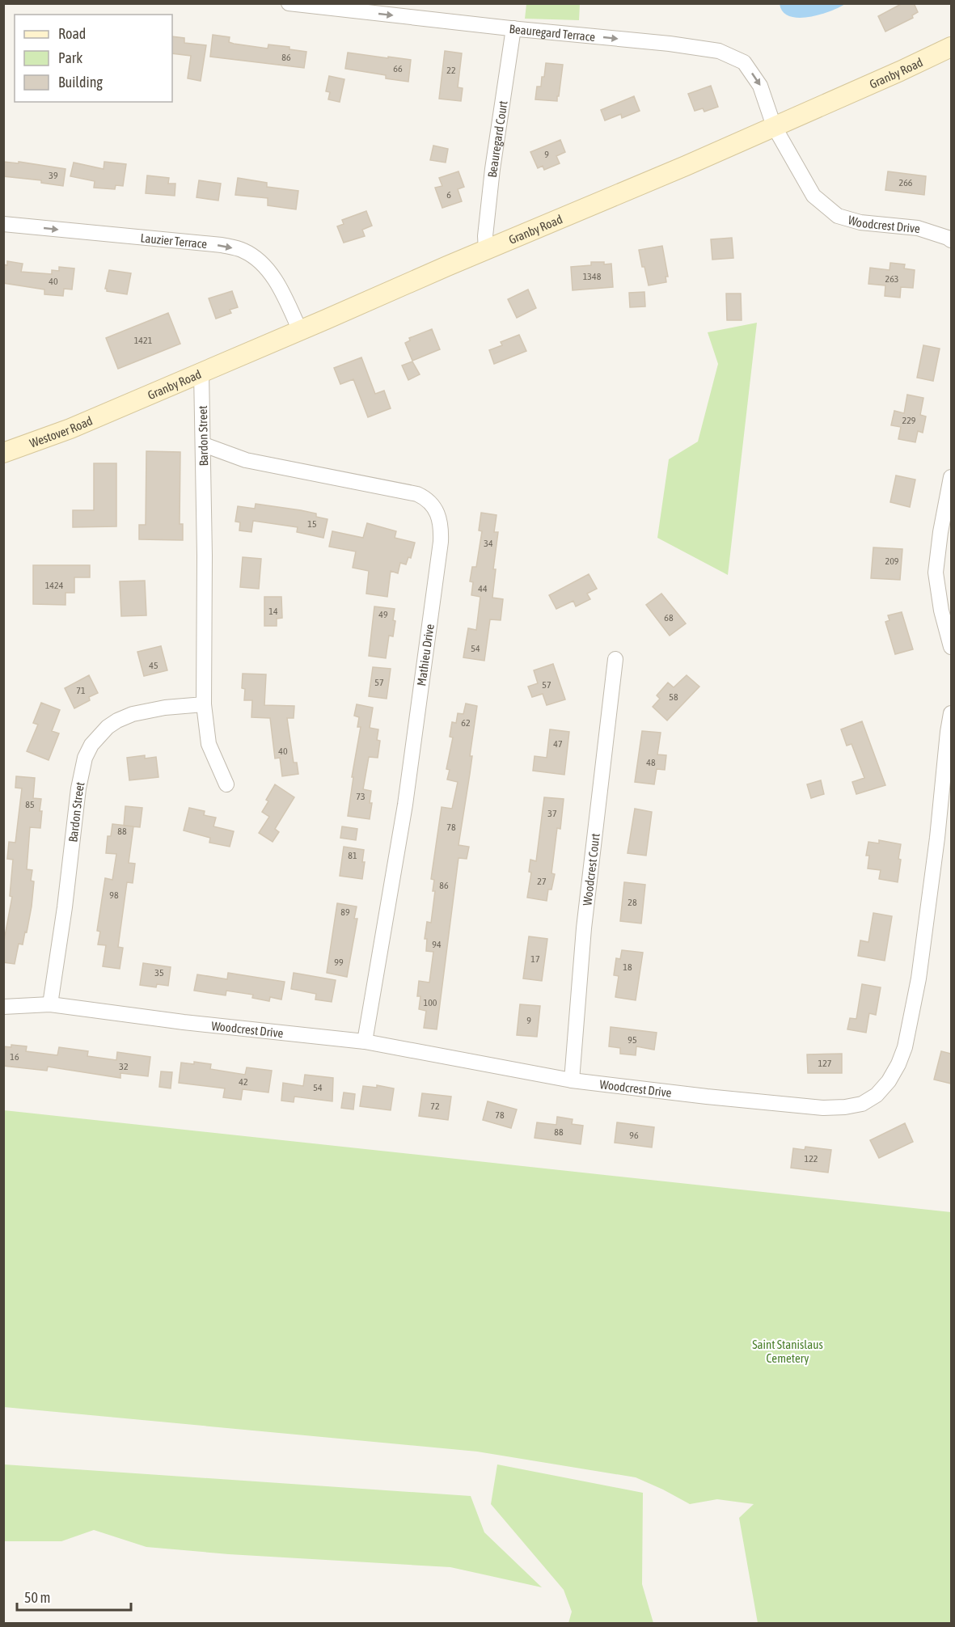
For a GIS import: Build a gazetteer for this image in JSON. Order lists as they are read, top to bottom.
{
  "streets": {
    "main road": ["Granby Road", "Westover Road"],
    "street": [
      "Beauregard Terrace",
      "Beauregard Court",
      "Woodcrest Drive",
      "Lauzier Terrace",
      "Bardon Street",
      "Mathieu Drive",
      "Woodcrest Court"
    ]
  },
  "crossings": [
    ["Beauregard Terrace", "Granby Road"],
    ["Beauregard Terrace", "Beauregard Court"],
    ["Beauregard Terrace", "Woodcrest Drive"],
    ["Granby Road", "Beauregard Court"],
    ["Granby Road", "Woodcrest Drive"],
    ["Granby Road", "Lauzier Terrace"],
    ["Granby Road", "Westover Road"],
    ["Granby Road", "Bardon Street"],
    ["Woodcrest Drive", "Bardon Street"],
    ["Woodcrest Drive", "Mathieu Drive"],
    ["Woodcrest Drive", "Woodcrest Court"],
    ["Bardon Street", "Mathieu Drive"]
  ],
  "one_way": ["Beauregard Terrace", "Lauzier Terrace"],
  "parks": ["Saint Stanislaus Cemetery"],
  "house_numbers": [
    "86",
    "66",
    "22",
    "9",
    "39",
    "266",
    "6",
    "1348",
    "263",
    "40",
    "1421",
    "229",
    "15",
    "34",
    "209",
    "1424",
    "44",
    "14",
    "49",
    "68",
    "54",
    "45",
    "57",
    "57",
    "71",
    "58",
    "62",
    "47",
    "40",
    "48",
    "73",
    "85",
    "37",
    "78",
    "88",
    "81",
    "27",
    "86",
    "98",
    "28",
    "89",
    "94",
    "17",
    "99",
    "18",
    "35",
    "100",
    "9",
    "95",
    "16",
    "127",
    "32",
    "42",
    "54",
    "72",
    "78",
    "88",
    "96",
    "122"
  ],
  "legend": ["Road", "Park", "Building"],
  "scale_bar": "50 m"
}
